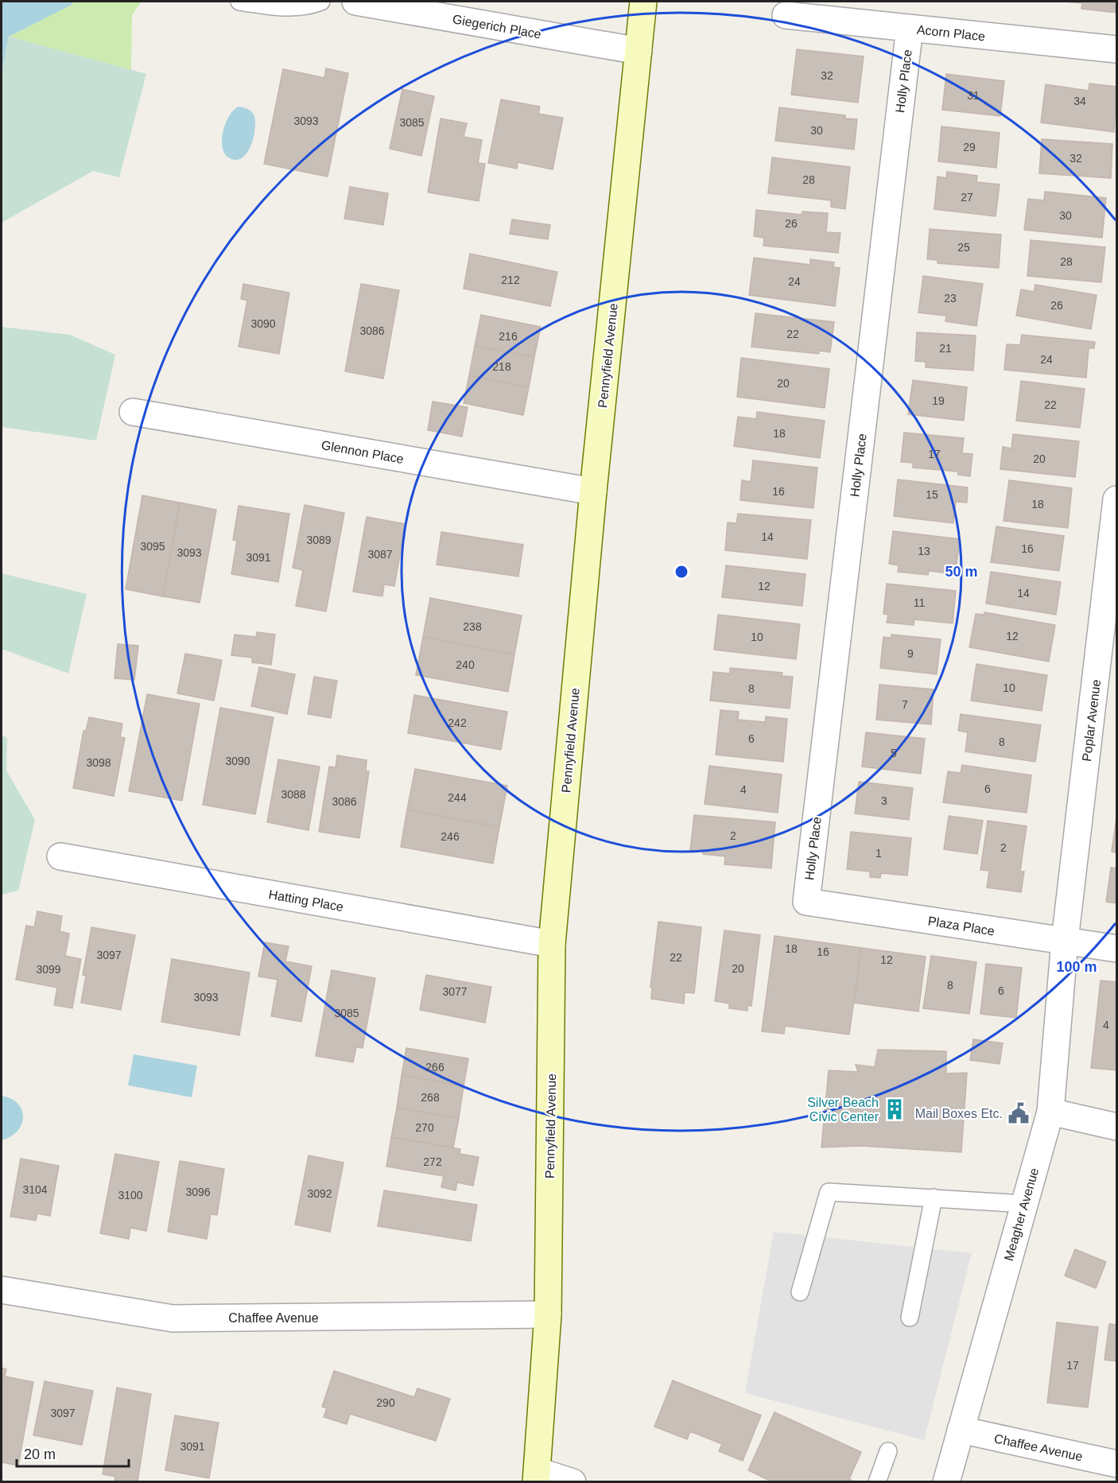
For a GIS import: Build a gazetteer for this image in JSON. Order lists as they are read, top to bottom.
{
  "streets": {
    "street": [
      "Giegerich Place",
      "Acorn Place",
      "Holly Place",
      "Pennyfield Avenue",
      "Glennon Place",
      "Poplar Avenue",
      "Hatting Place",
      "Plaza Place",
      "Meagher Avenue",
      "Chaffee Avenue"
    ]
  },
  "crossings": [
    ["Giegerich Place", "Pennyfield Avenue"],
    ["Acorn Place", "Holly Place"],
    ["Holly Place", "Plaza Place"],
    ["Pennyfield Avenue", "Glennon Place"],
    ["Pennyfield Avenue", "Hatting Place"],
    ["Pennyfield Avenue", "Chaffee Avenue"],
    ["Poplar Avenue", "Plaza Place"],
    ["Poplar Avenue", "Meagher Avenue"],
    ["Plaza Place", "Meagher Avenue"],
    ["Meagher Avenue", "Chaffee Avenue"]
  ],
  "places": {
    "building": ["Silver Beach Civic Center"],
    "public building": ["Mail Boxes Etc."]
  },
  "house_numbers": [
    "32",
    "31",
    "34",
    "3093",
    "3085",
    "30",
    "29",
    "32",
    "28",
    "27",
    "30",
    "26",
    "25",
    "28",
    "212",
    "24",
    "23",
    "26",
    "3090",
    "3086",
    "22",
    "216",
    "21",
    "24",
    "218",
    "20",
    "19",
    "22",
    "18",
    "17",
    "20",
    "16",
    "15",
    "18",
    "14",
    "3089",
    "3095",
    "16",
    "13",
    "3093",
    "3087",
    "3091",
    "12",
    "14",
    "11",
    "238",
    "12",
    "10",
    "9",
    "240",
    "10",
    "8",
    "7",
    "242",
    "6",
    "8",
    "5",
    "3090",
    "3098",
    "6",
    "4",
    "3088",
    "244",
    "3",
    "3086",
    "2",
    "246",
    "2",
    "1",
    "18",
    "16",
    "3097",
    "22",
    "12",
    "20",
    "3099",
    "8",
    "6",
    "3077",
    "3093",
    "3085",
    "4",
    "266",
    "268",
    "270",
    "272",
    "3104",
    "3096",
    "3092",
    "3100",
    "17",
    "290",
    "3097",
    "3091"
  ],
  "scale_bar": "20 m",
  "rings": ["50 m", "100 m"]
}
